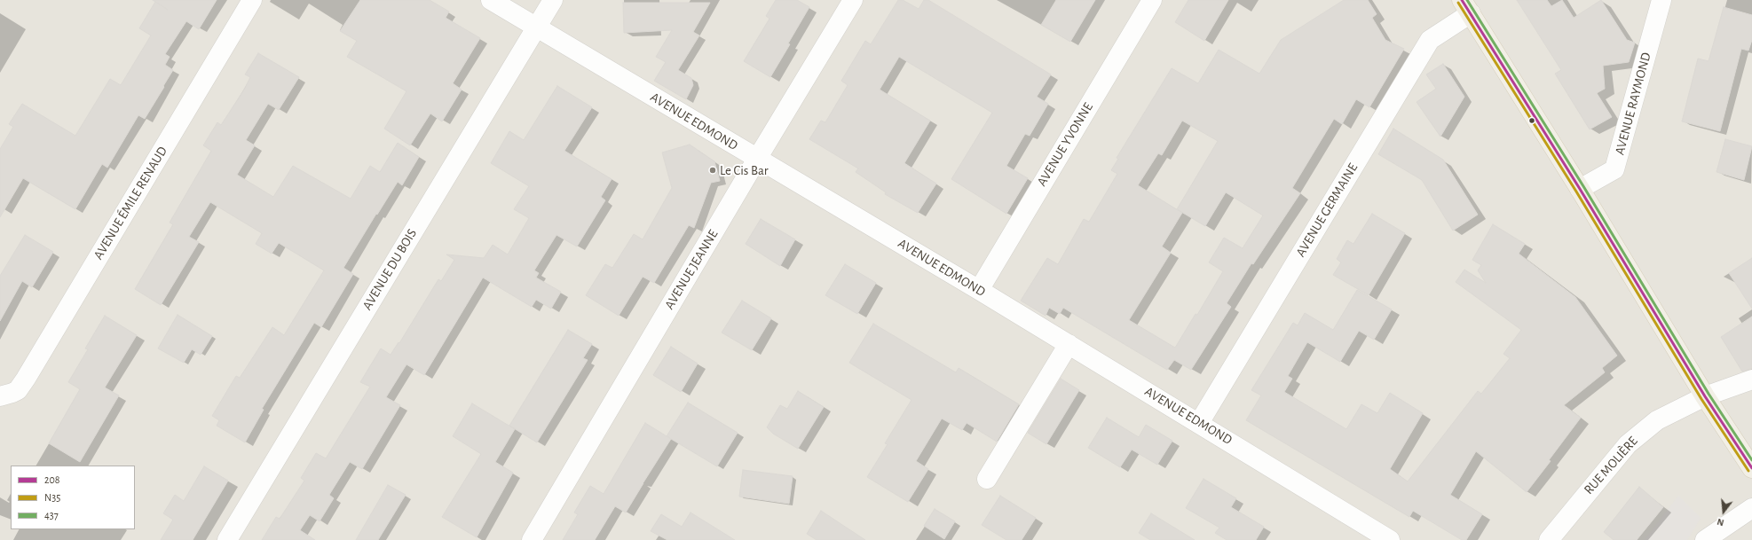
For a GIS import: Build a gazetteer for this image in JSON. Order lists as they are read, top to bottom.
{
  "streets": {
    "street": [
      "AVENUE RAYMOND",
      "AVENUE EDMOND",
      "AVENUE YVONNE",
      "AVENUE ÉMILE RENAUD",
      "AVENUE GERMAINE",
      "AVENUE DU BOIS",
      "AVENUE JEANNE",
      "RUE MOLIÈRE"
    ]
  },
  "crossings": [
    ["AVENUE EDMOND", "AVENUE YVONNE"],
    ["AVENUE EDMOND", "AVENUE GERMAINE"],
    ["AVENUE EDMOND", "AVENUE DU BOIS"],
    ["AVENUE EDMOND", "AVENUE JEANNE"]
  ],
  "places": ["Le Cis Bar"],
  "lines": ["transit line 208", "transit line 437", "transit line N35"],
  "legend": ["208", "N35", "437"],
  "north": "bottom"
}
